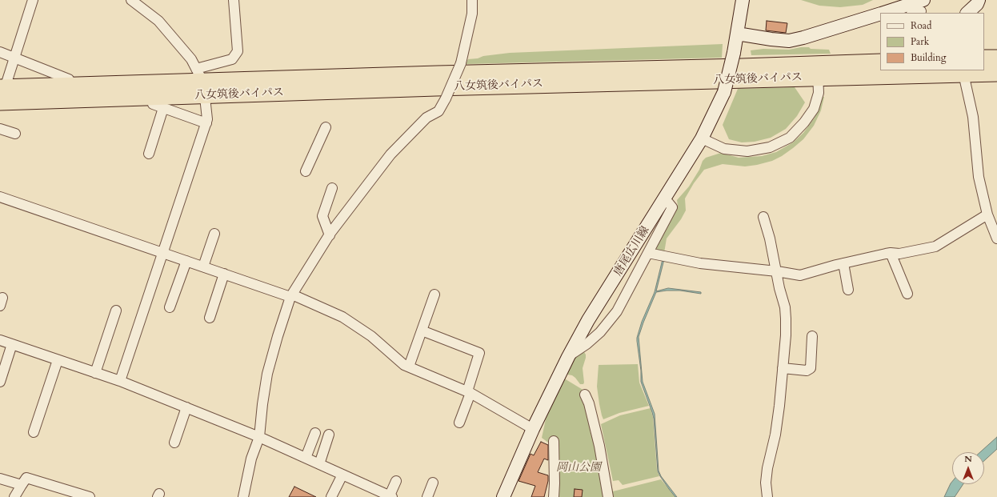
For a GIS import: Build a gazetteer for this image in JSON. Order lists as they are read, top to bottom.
{
  "streets": {
    "highway": ["八女筑後バイパス"],
    "main road": ["唐尾広川線"]
  },
  "parks": ["岡山公園"],
  "legend": ["Road", "Park", "Building"],
  "north": "top"
}
